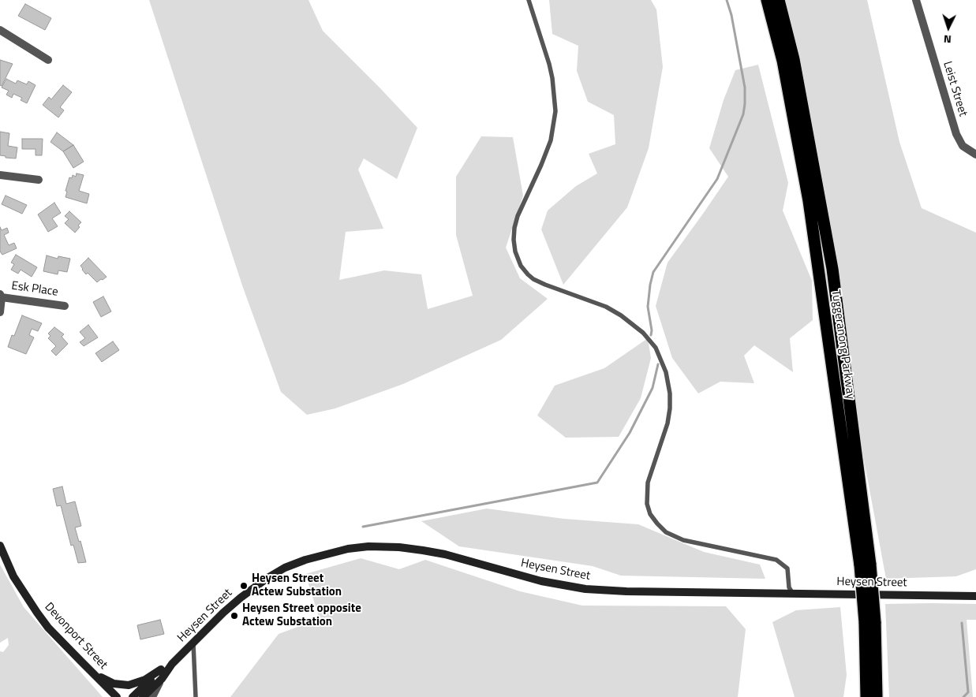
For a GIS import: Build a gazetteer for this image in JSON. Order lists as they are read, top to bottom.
{
  "streets": {
    "highway": ["Tuggeranong Parkway"],
    "main road": ["Heysen Street", "Devonport Street"],
    "street": ["Leist Street", "Esk Place"]
  },
  "places": ["Heysen Street Actew Substation", "Heysen Street opposite Actew Substation"],
  "north": "bottom"
}
